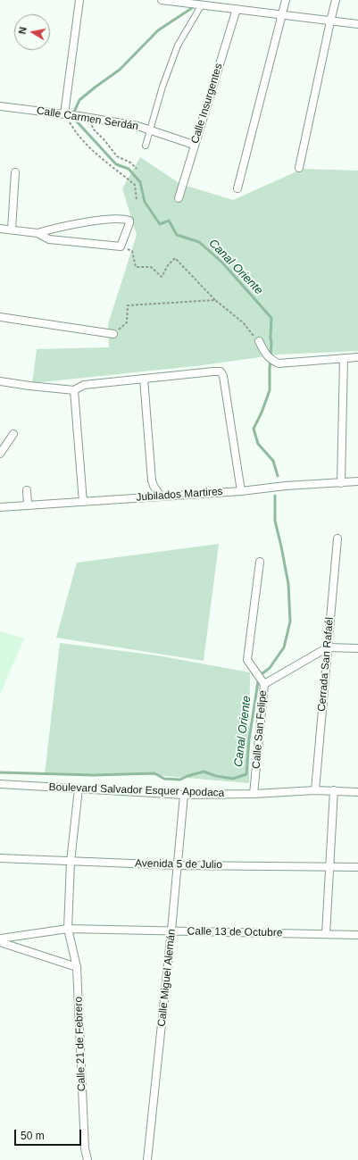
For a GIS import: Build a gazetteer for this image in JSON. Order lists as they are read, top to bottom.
{
  "streets": {
    "street": [
      "Calle Insurgentes",
      "Calle Carmen Serdán",
      "Jubilados Martires",
      "Cerrada San Rafaél",
      "Calle San Felipe",
      "Boulevard Salvador Esquer Apodaca",
      "Avenida 5 de Julio",
      "Calle 13 de Octubre",
      "Calle Miguel Alemán",
      "Calle 21 de Febrero"
    ]
  },
  "crossings": [
    ["Calle Insurgentes", "Calle Carmen Serdán"],
    ["Cerrada San Rafaél", "Calle San Felipe"],
    ["Cerrada San Rafaél", "Boulevard Salvador Esquer Apodaca"],
    ["Calle San Felipe", "Boulevard Salvador Esquer Apodaca"],
    ["Boulevard Salvador Esquer Apodaca", "Calle Miguel Alemán"],
    ["Boulevard Salvador Esquer Apodaca", "Calle 21 de Febrero"],
    ["Avenida 5 de Julio", "Calle Miguel Alemán"],
    ["Avenida 5 de Julio", "Calle 21 de Febrero"],
    ["Calle 13 de Octubre", "Calle Miguel Alemán"],
    ["Calle 13 de Octubre", "Calle 21 de Febrero"]
  ],
  "water": ["Canal Oriente"],
  "scale_bar": "50 m",
  "north": "left"
}
